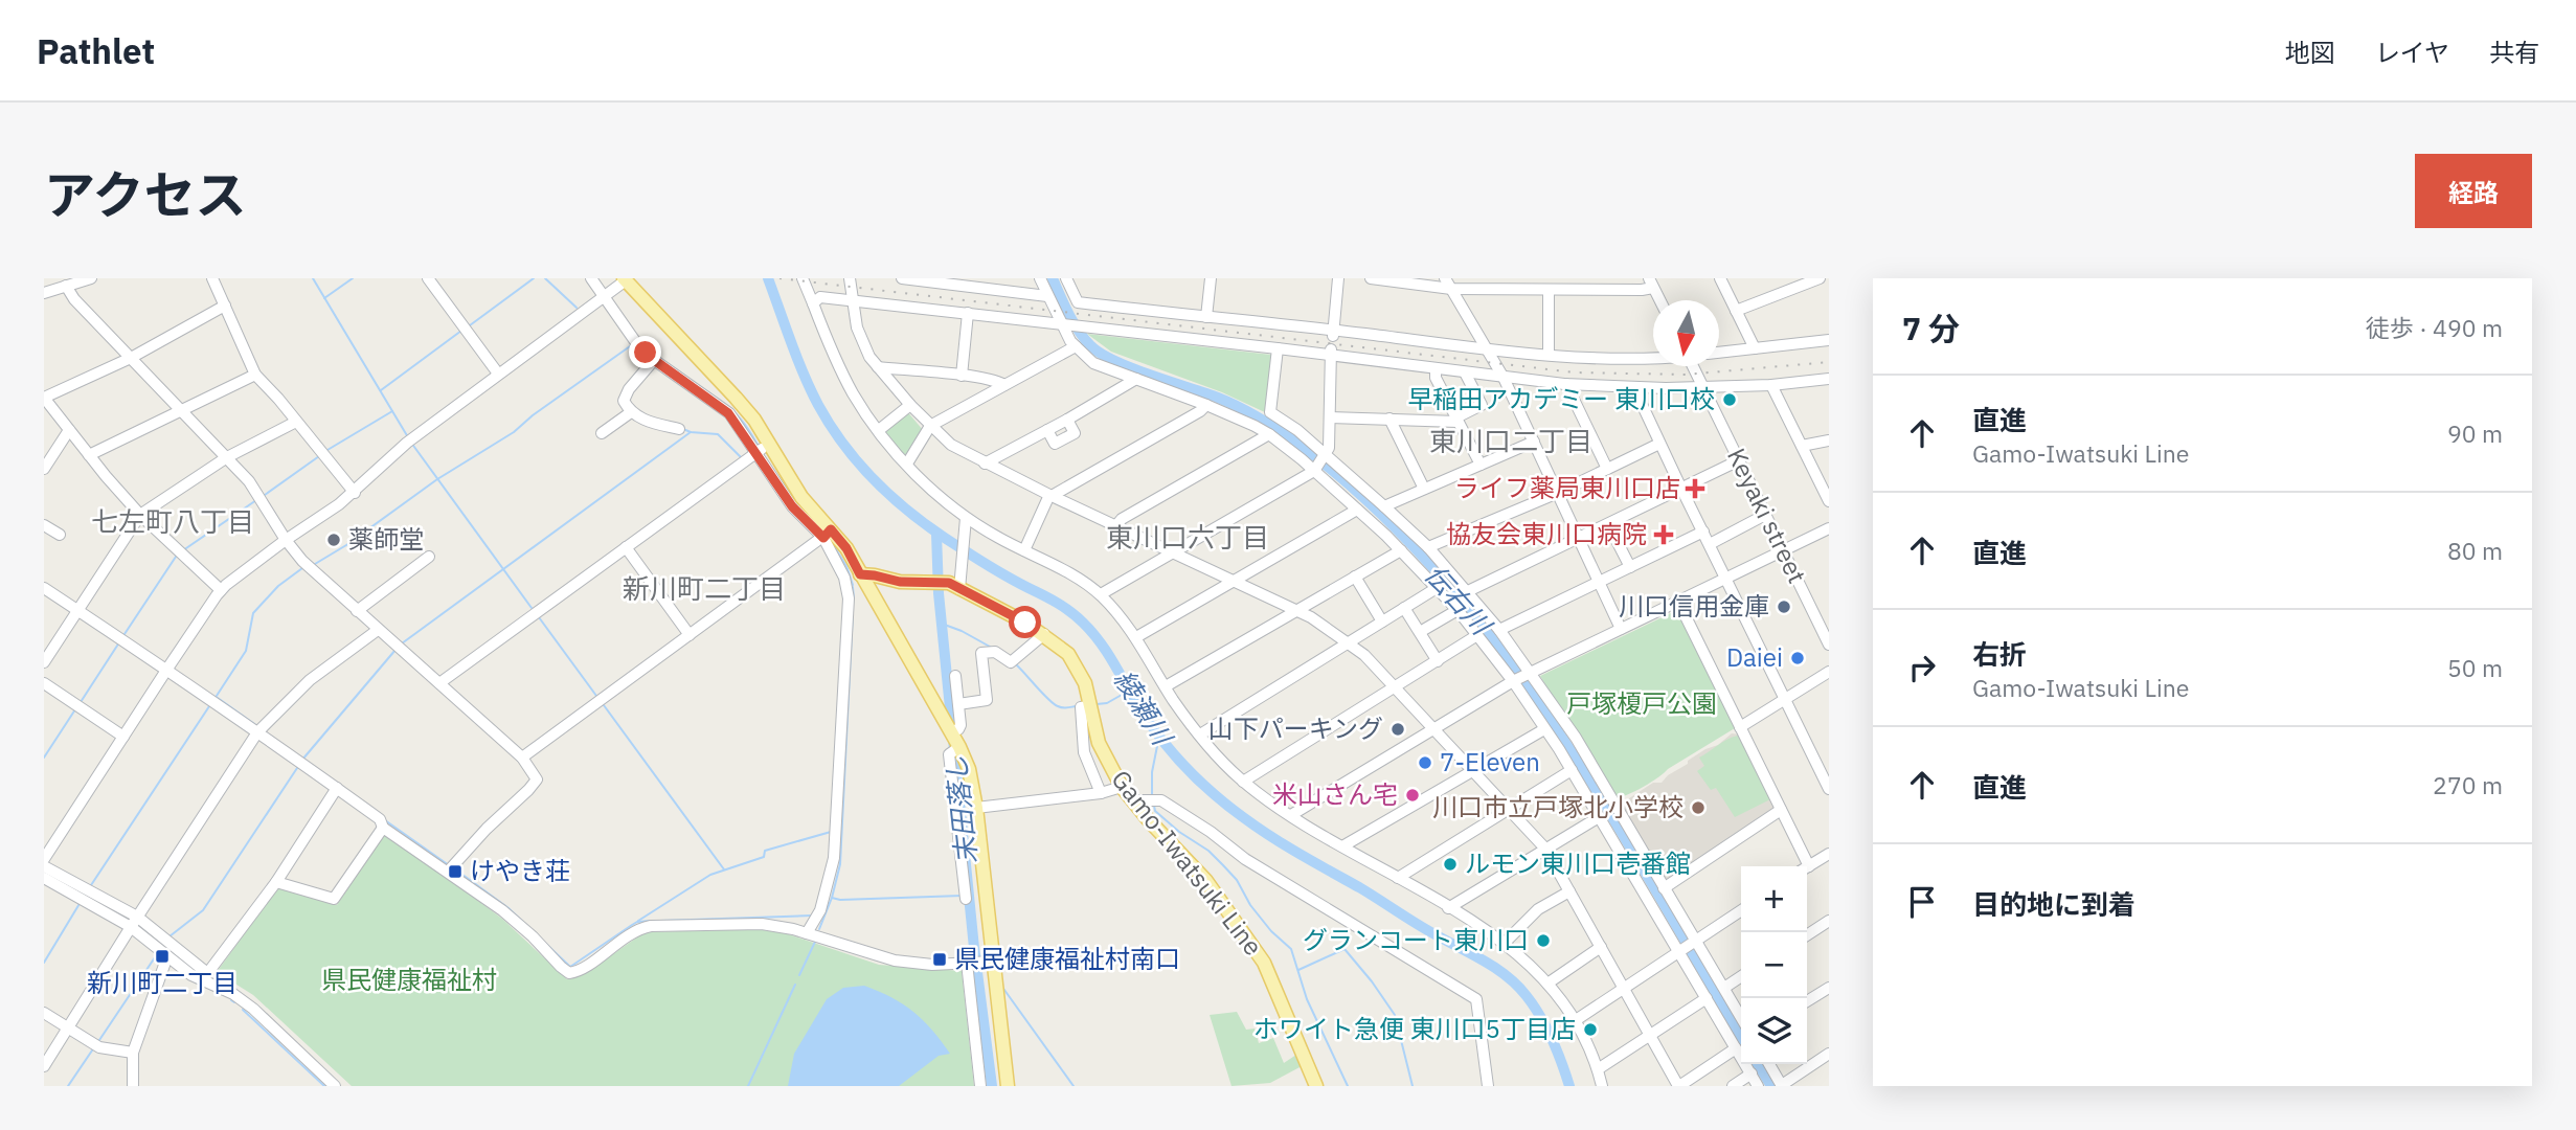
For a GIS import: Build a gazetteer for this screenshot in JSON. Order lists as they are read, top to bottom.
{
  "streets": {
    "main road": ["Gamo-Iwatsuki Line"],
    "street": ["Keyaki street"]
  },
  "districts": [
    "東川口二丁目",
    "七左町八丁目",
    "東川口六丁目",
    "新川町二丁目"
  ],
  "water": ["伝右川", "綾瀬川", "末田落し"],
  "parks": ["戸塚榎戸公園", "県民健康福祉村"],
  "places": {
    "other": [
      "早稲田アカデミー 東川口校",
      "薬師堂",
      "川口信用金庫",
      "Daiei",
      "山下パーキング",
      "7-Eleven",
      "米山さん宅",
      "川口市立戸塚北小学校",
      "ルモン東川口壱番館",
      "グランコート東川口",
      "ホワイト急便 東川口5丁目店"
    ],
    "health": ["ライフ薬局東川口店", "協友会東川口病院"],
    "transit": ["けやき荘", "新川町二丁目", "県民健康福祉村南口"]
  },
  "north": "bottom",
  "page": {
    "header": "Pathlet",
    "nav": ["地図", "レイヤ", "共有"],
    "title": "アクセス",
    "buttons": "経路",
    "heading": ["7 分", "徒歩 · 490 m"],
    "list": [
      ["直進", "Gamo-Iwatsuki Line", "90 m"],
      ["直進", "80 m"],
      ["右折", "Gamo-Iwatsuki Line", "50 m"],
      ["直進", "270 m"],
      "目的地に到着"
    ],
    "map_buttons": ["+", "−"]
  }
}
